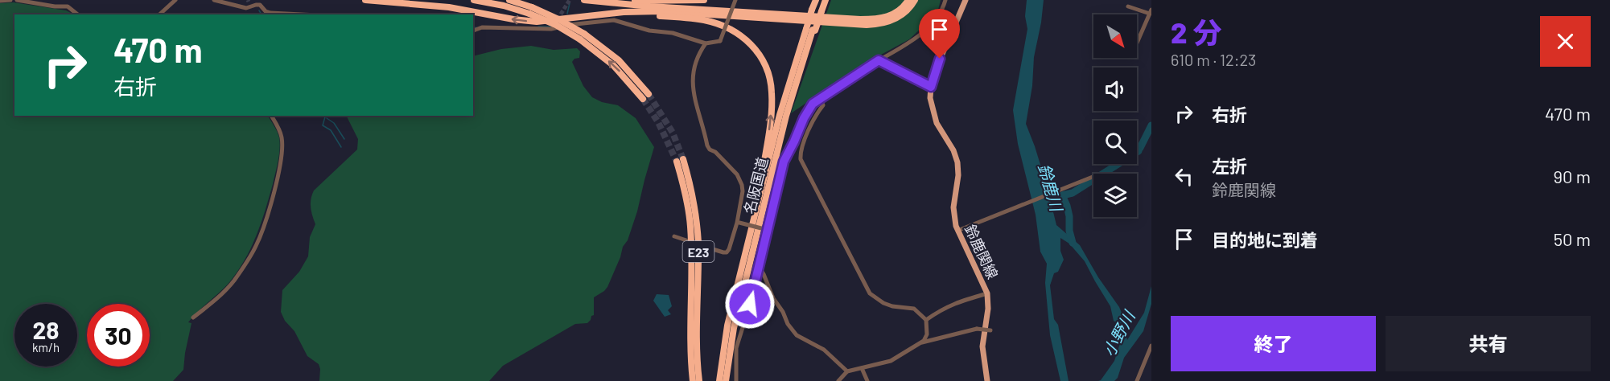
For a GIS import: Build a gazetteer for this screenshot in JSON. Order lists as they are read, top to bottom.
{
  "streets": {
    "highway": ["名阪国道", "E23"],
    "main road": ["鈴鹿関線"]
  },
  "water": ["鈴鹿川", "小野川"],
  "north": "bottom right",
  "page": {
    "heading": ["2 分", "610 m · 12:23"],
    "turn": ["470 m", "右折"],
    "list": [
      {
        "name": "右折",
        "value": "470 m"
      },
      {
        "name": "左折",
        "note": "鈴鹿関線",
        "value": "90 m"
      },
      {
        "name": "目的地に到着",
        "value": "50 m"
      }
    ],
    "speed": "28 km/h",
    "limit": "30",
    "buttons": ["終了", "共有"]
  }
}
